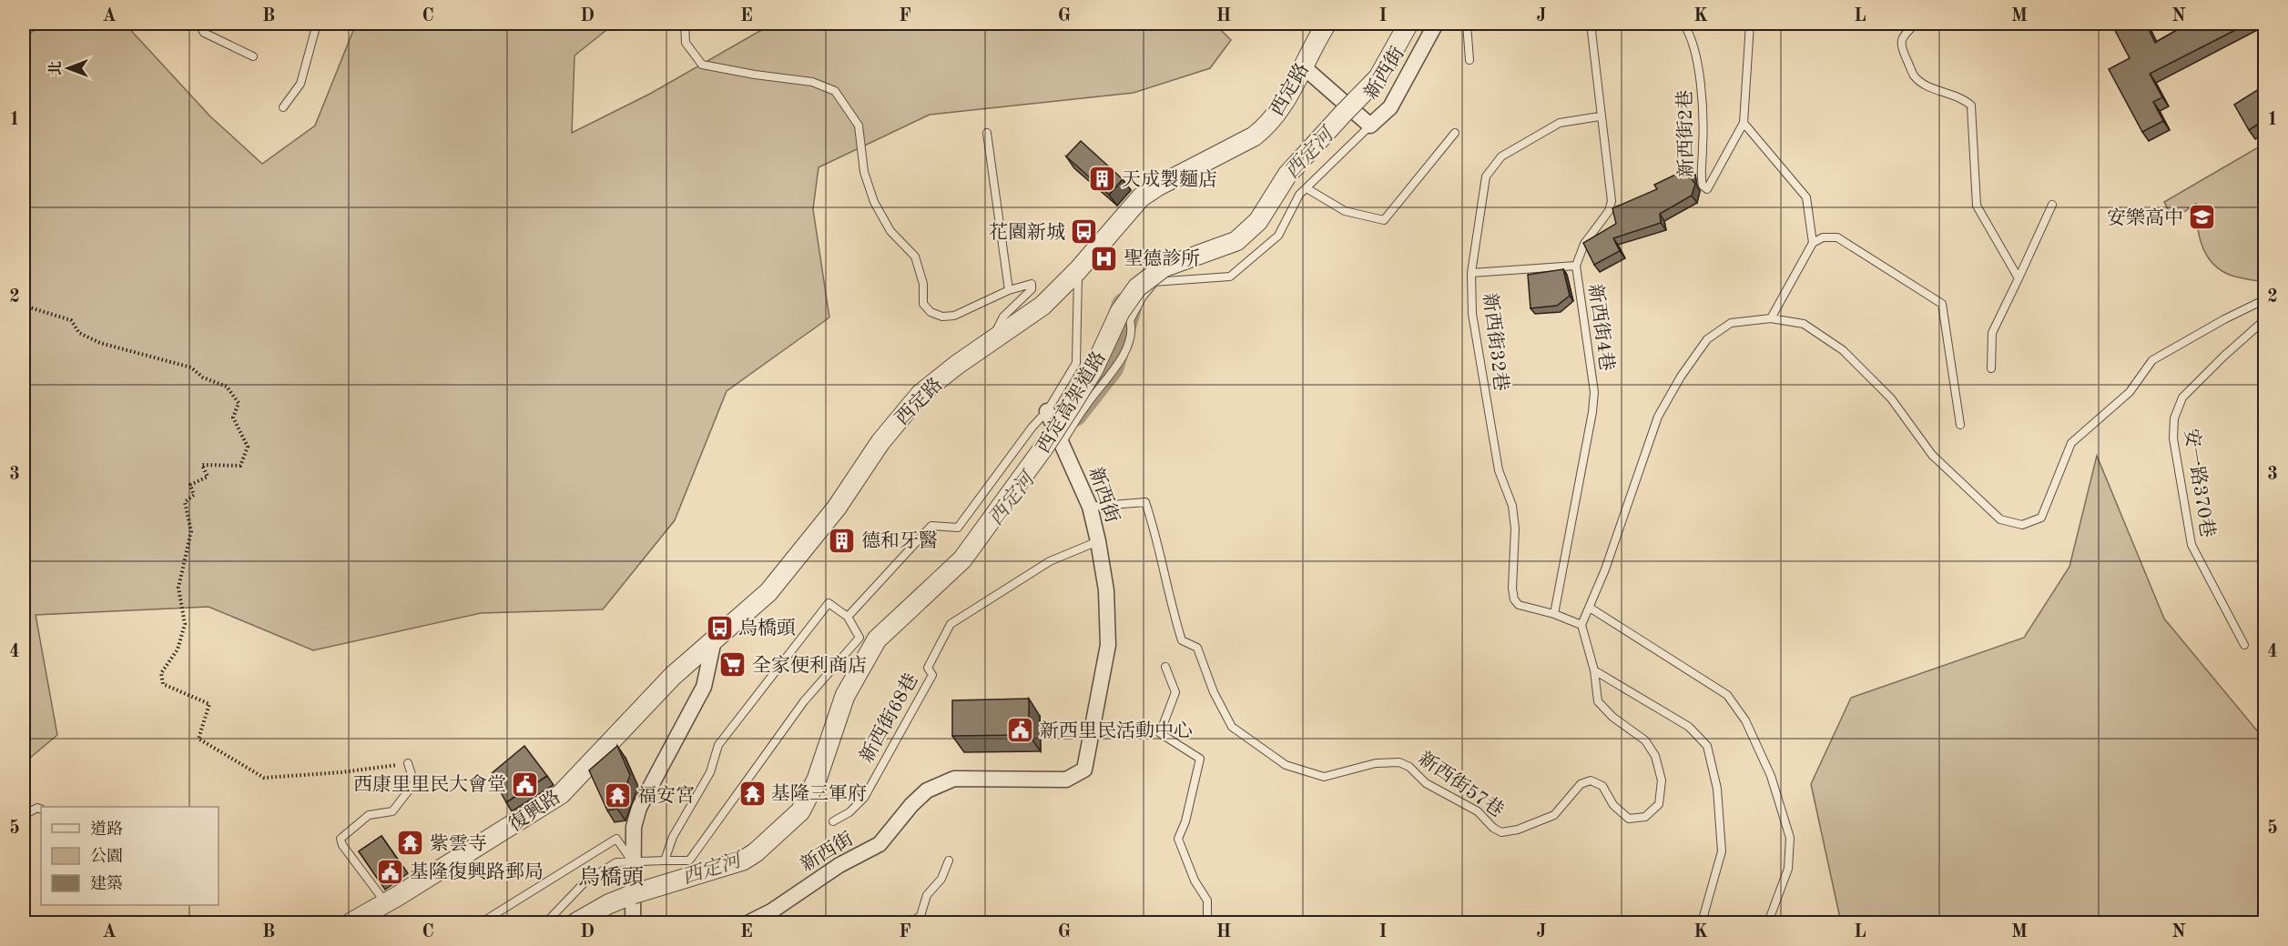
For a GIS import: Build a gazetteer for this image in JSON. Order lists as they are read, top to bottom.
{
  "streets": {
    "street": [
      "新西街",
      "西定路",
      "西定高架道路",
      "復興路"
    ],
    "lane": [
      "新西街2巷",
      "新西街4巷",
      "新西街32巷",
      "安一路370巷",
      "新西街68巷",
      "新西街57巷"
    ]
  },
  "crossings": [
    ["新西街", "新西街68巷"],
    ["新西街", "新西街57巷"],
    ["西定路", "復興路"],
    ["新西街4巷", "新西街32巷"]
  ],
  "districts": ["烏橋頭"],
  "water": ["西定河"],
  "places": {
    "building": ["天成製麵店", "德和牙醫"],
    "school or university": ["安樂高中"],
    "bus stop": ["花園新城", "烏橋頭"],
    "hospital": ["聖德診所"],
    "supermarket": ["全家便利商店"],
    "public building": ["新西里民活動中心", "西康里里民大會堂", "基隆復興路郵局"],
    "temple": ["基隆三軍府", "福安宮", "紫雲寺"]
  },
  "legend": ["道路", "公園", "建築"],
  "north": "left",
  "grid": {
    "columns": [
      "A",
      "B",
      "C",
      "D",
      "E",
      "F",
      "G",
      "H",
      "I",
      "J",
      "K",
      "L",
      "M",
      "N"
    ],
    "rows": [
      "1",
      "2",
      "3",
      "4",
      "5"
    ]
  }
}
